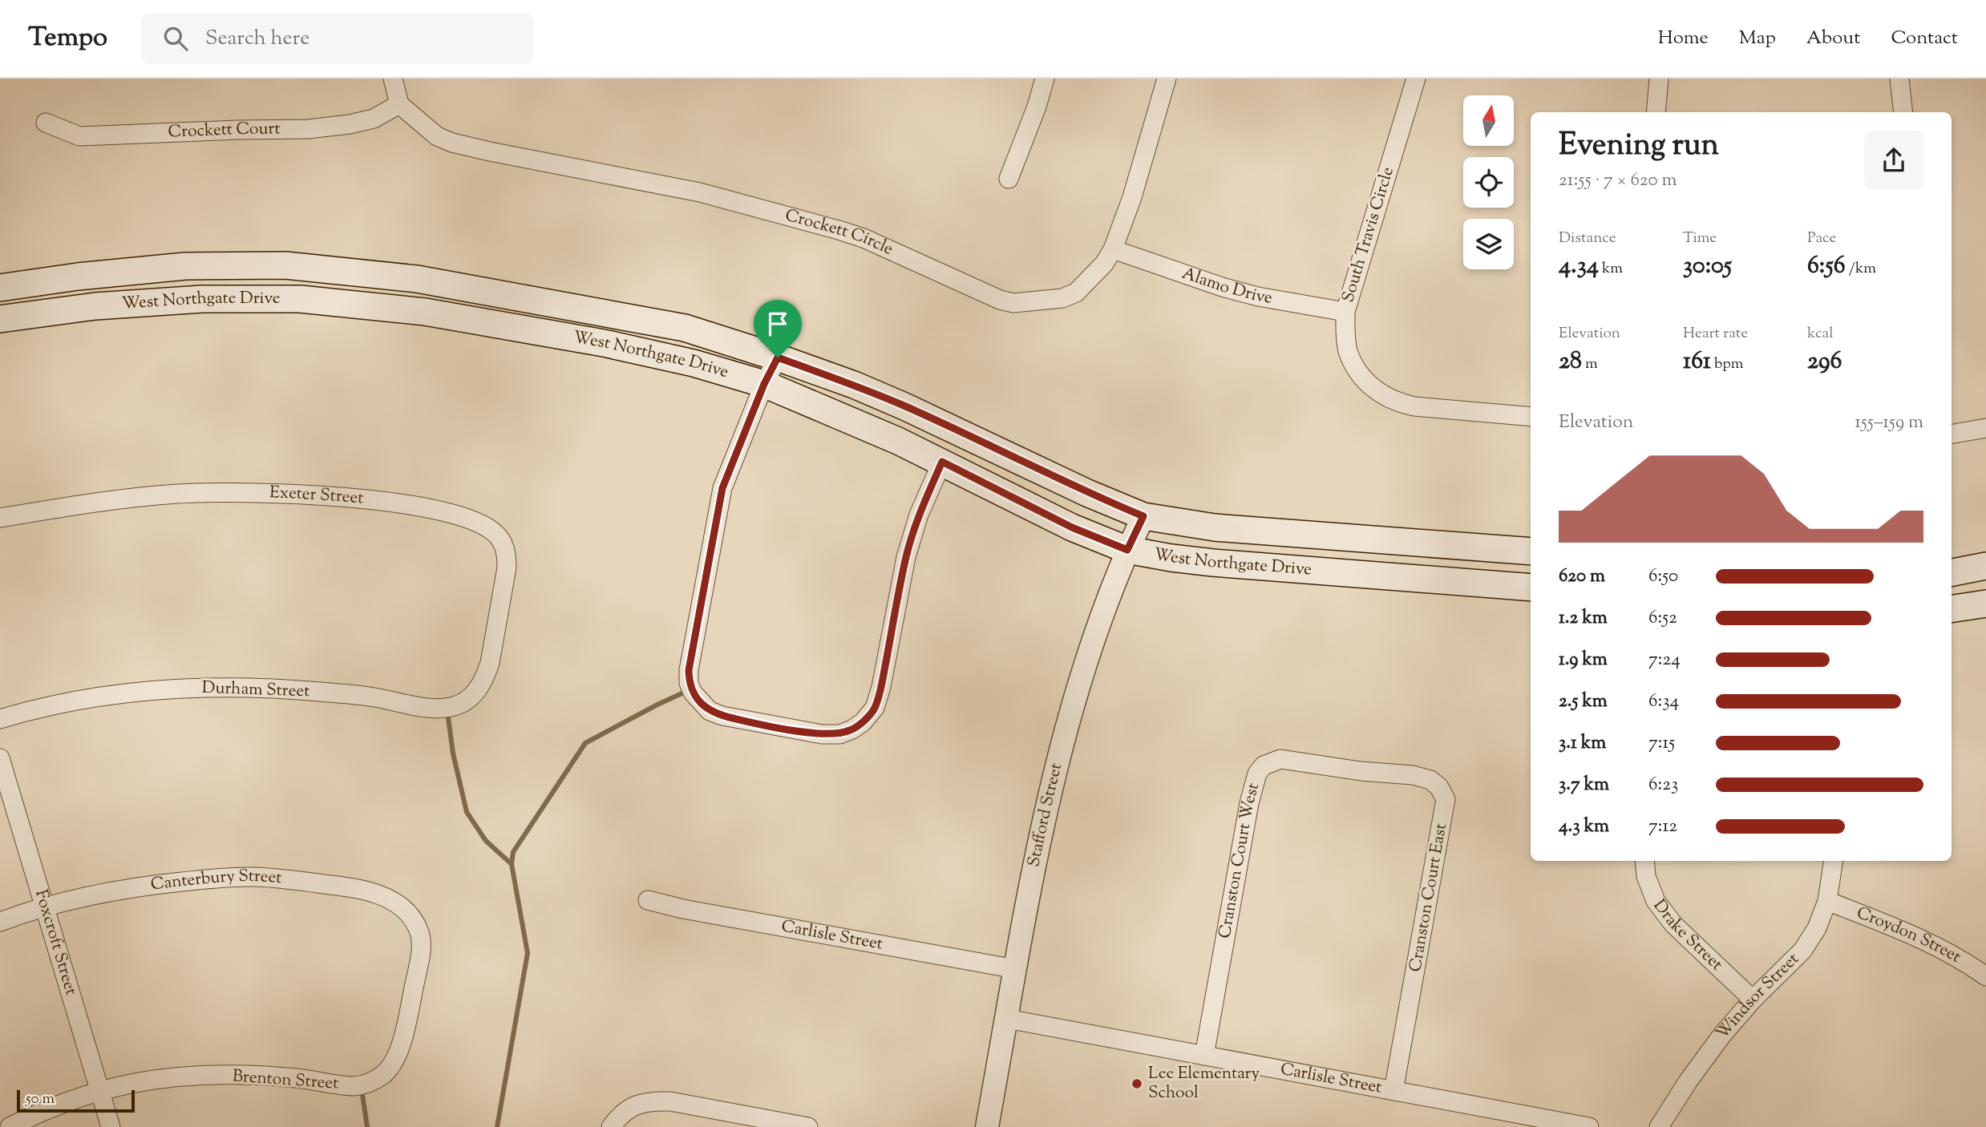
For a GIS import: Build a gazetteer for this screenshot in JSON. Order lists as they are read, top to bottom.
{
  "streets": {
    "main road": ["West Northgate Drive"],
    "street": [
      "Crockett Court",
      "Crockett Circle",
      "South Travis Circle",
      "Alamo Drive",
      "Exeter Street",
      "Durham Street",
      "Stafford Street",
      "Cranston Court West",
      "Canterbury Street",
      "Cranston Court East",
      "Drake Street",
      "Carlisle Street",
      "Croydon Street",
      "Foxcroft Street",
      "Windsor Street",
      "Brenton Street"
    ]
  },
  "crossings": [
    ["Crockett Court", "Crockett Circle"],
    ["Crockett Circle", "Alamo Drive"],
    ["South Travis Circle", "Alamo Drive"],
    ["West Northgate Drive", "Stafford Street"],
    ["Exeter Street", "Durham Street"],
    ["Stafford Street", "Carlisle Street"],
    ["Cranston Court West", "Cranston Court East"],
    ["Cranston Court West", "Carlisle Street"],
    ["Canterbury Street", "Foxcroft Street"],
    ["Canterbury Street", "Brenton Street"],
    ["Cranston Court East", "Carlisle Street"],
    ["Drake Street", "Windsor Street"],
    ["Croydon Street", "Windsor Street"],
    ["Foxcroft Street", "Brenton Street"]
  ],
  "places": ["Lee Elementary School"],
  "scale_bar": "50 m",
  "north": "top",
  "page": {
    "header": "Tempo",
    "search": "Search here",
    "nav": [
      "Home",
      "Map",
      "About",
      "Contact"
    ],
    "heading": ["Evening run", "21:55 · 7 × 620 m"],
    "stats": [
      ["Distance", "4.34 km"],
      ["Time", "30:05"],
      ["Pace", "6:56 /km"],
      ["Elevation", "28 m"],
      ["Heart rate", "161 bpm"],
      ["kcal", "296"]
    ],
    "chart": ["Elevation", "155–159 m"],
    "list": [
      {
        "name": "620 m",
        "note": "6:50"
      },
      {
        "name": "1.2 km",
        "note": "6:52"
      },
      {
        "name": "1.9 km",
        "note": "7:24"
      },
      {
        "name": "2.5 km",
        "note": "6:34"
      },
      {
        "name": "3.1 km",
        "note": "7:15"
      },
      {
        "name": "3.7 km",
        "note": "6:23"
      },
      {
        "name": "4.3 km",
        "note": "7:12"
      }
    ],
    "scale": "50 m"
  }
}
